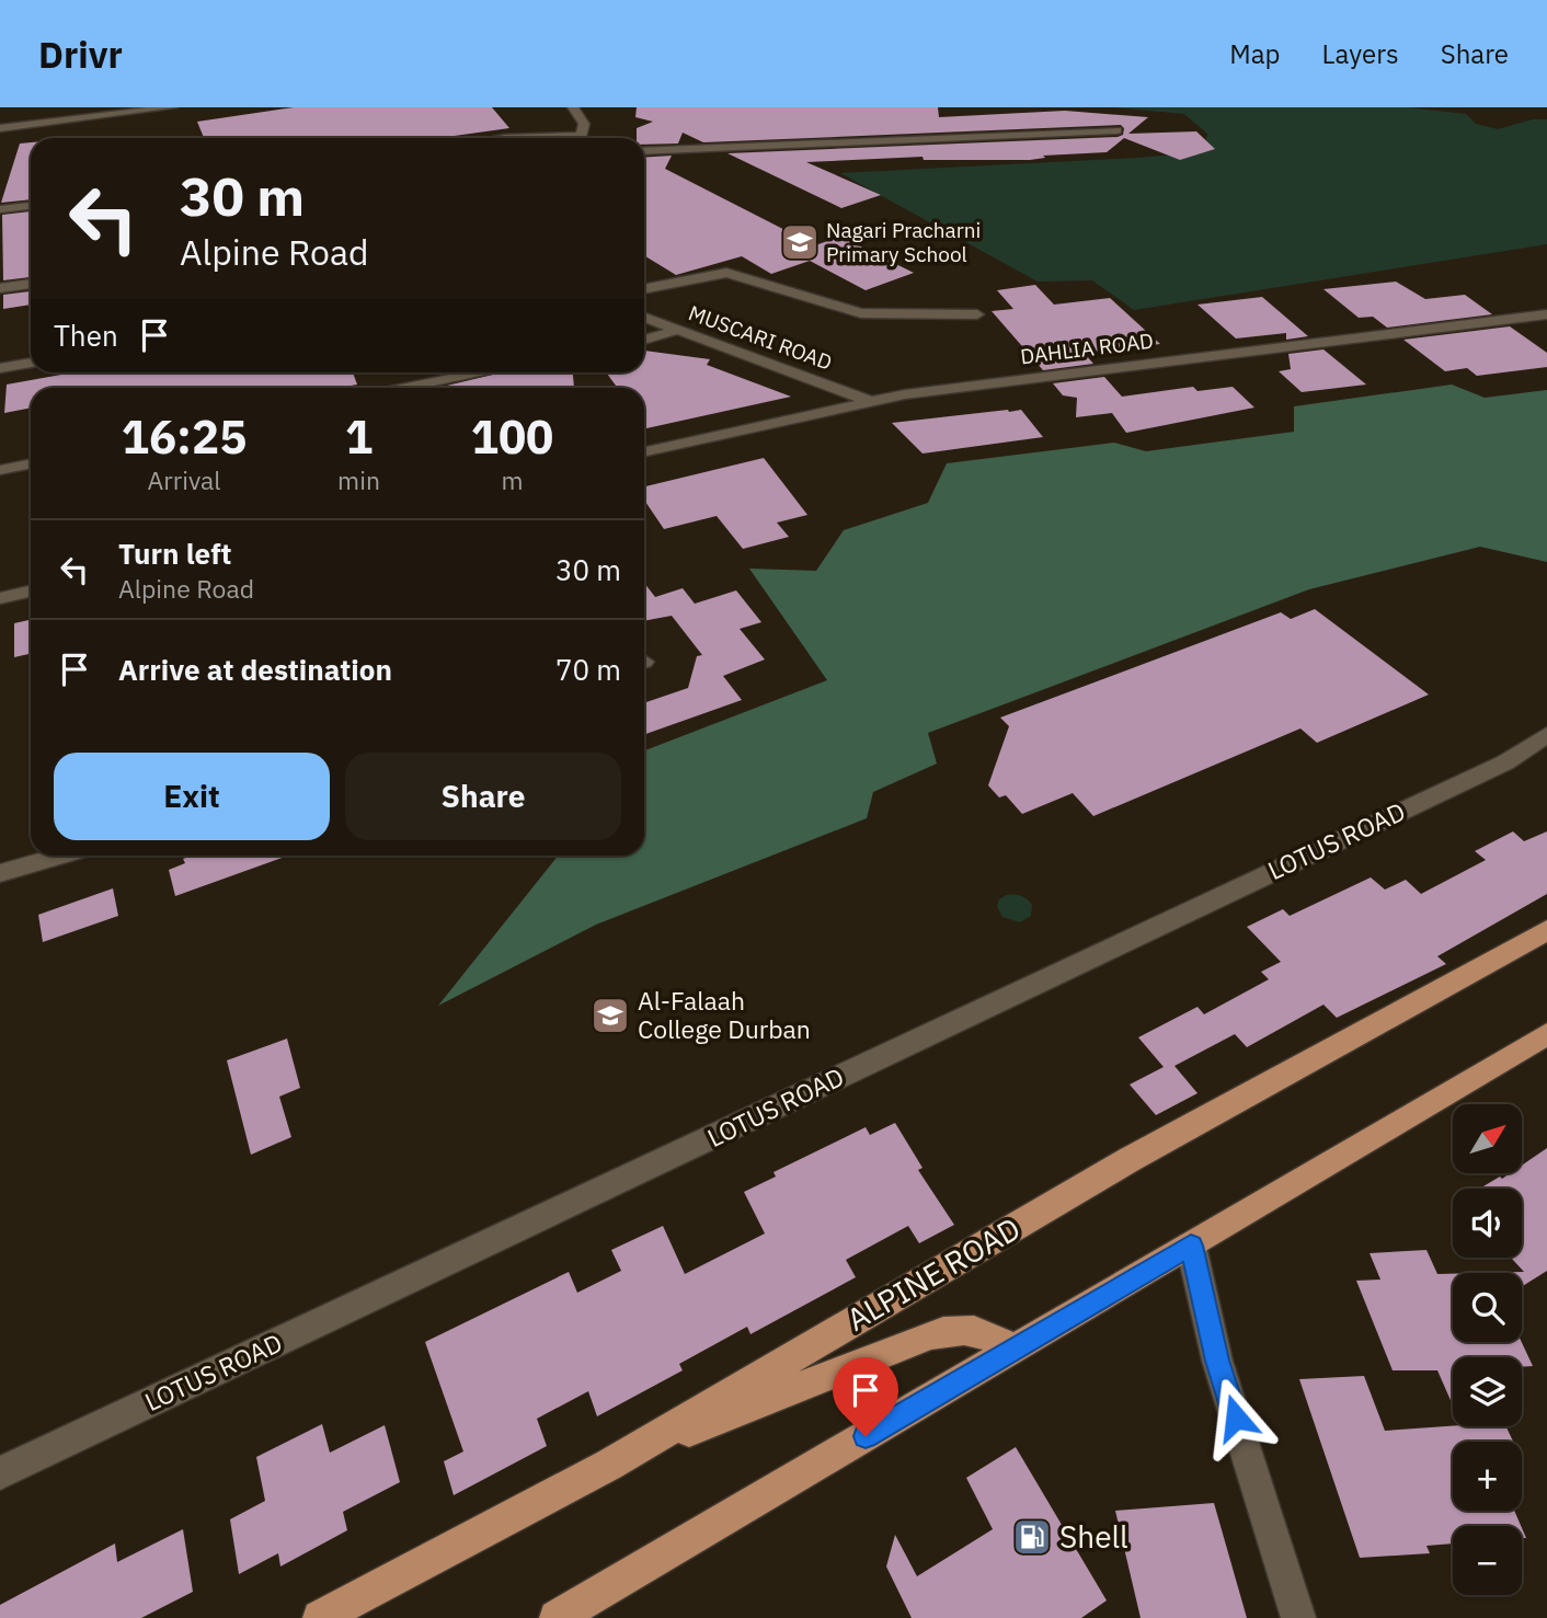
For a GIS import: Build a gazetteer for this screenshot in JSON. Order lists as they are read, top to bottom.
{
  "streets": {
    "main road": ["ALPINE ROAD"],
    "street": ["MUSCARI ROAD", "DAHLIA ROAD", "LOTUS ROAD"]
  },
  "crossings": [
    ["MUSCARI ROAD", "DAHLIA ROAD"]
  ],
  "places": {
    "school or university": ["Nagari Pracharni Primary School", "Al-Falaah College Durban"],
    "fuel station": ["Shell"]
  },
  "north": "top right",
  "page": {
    "header": "Drivr",
    "nav": ["Map", "Layers", "Share"],
    "turn": ["30 m", "Alpine Road"],
    "then": "Then",
    "eta": [
      "16:25",
      "Arrival",
      "1",
      "min",
      "100",
      "m"
    ],
    "list": [
      {
        "name": "Turn left",
        "note": "Alpine Road",
        "value": "30 m"
      },
      {
        "name": "Arrive at destination",
        "value": "70 m"
      }
    ],
    "buttons": ["Exit", "Share"],
    "map_buttons": ["+", "−"]
  }
}
